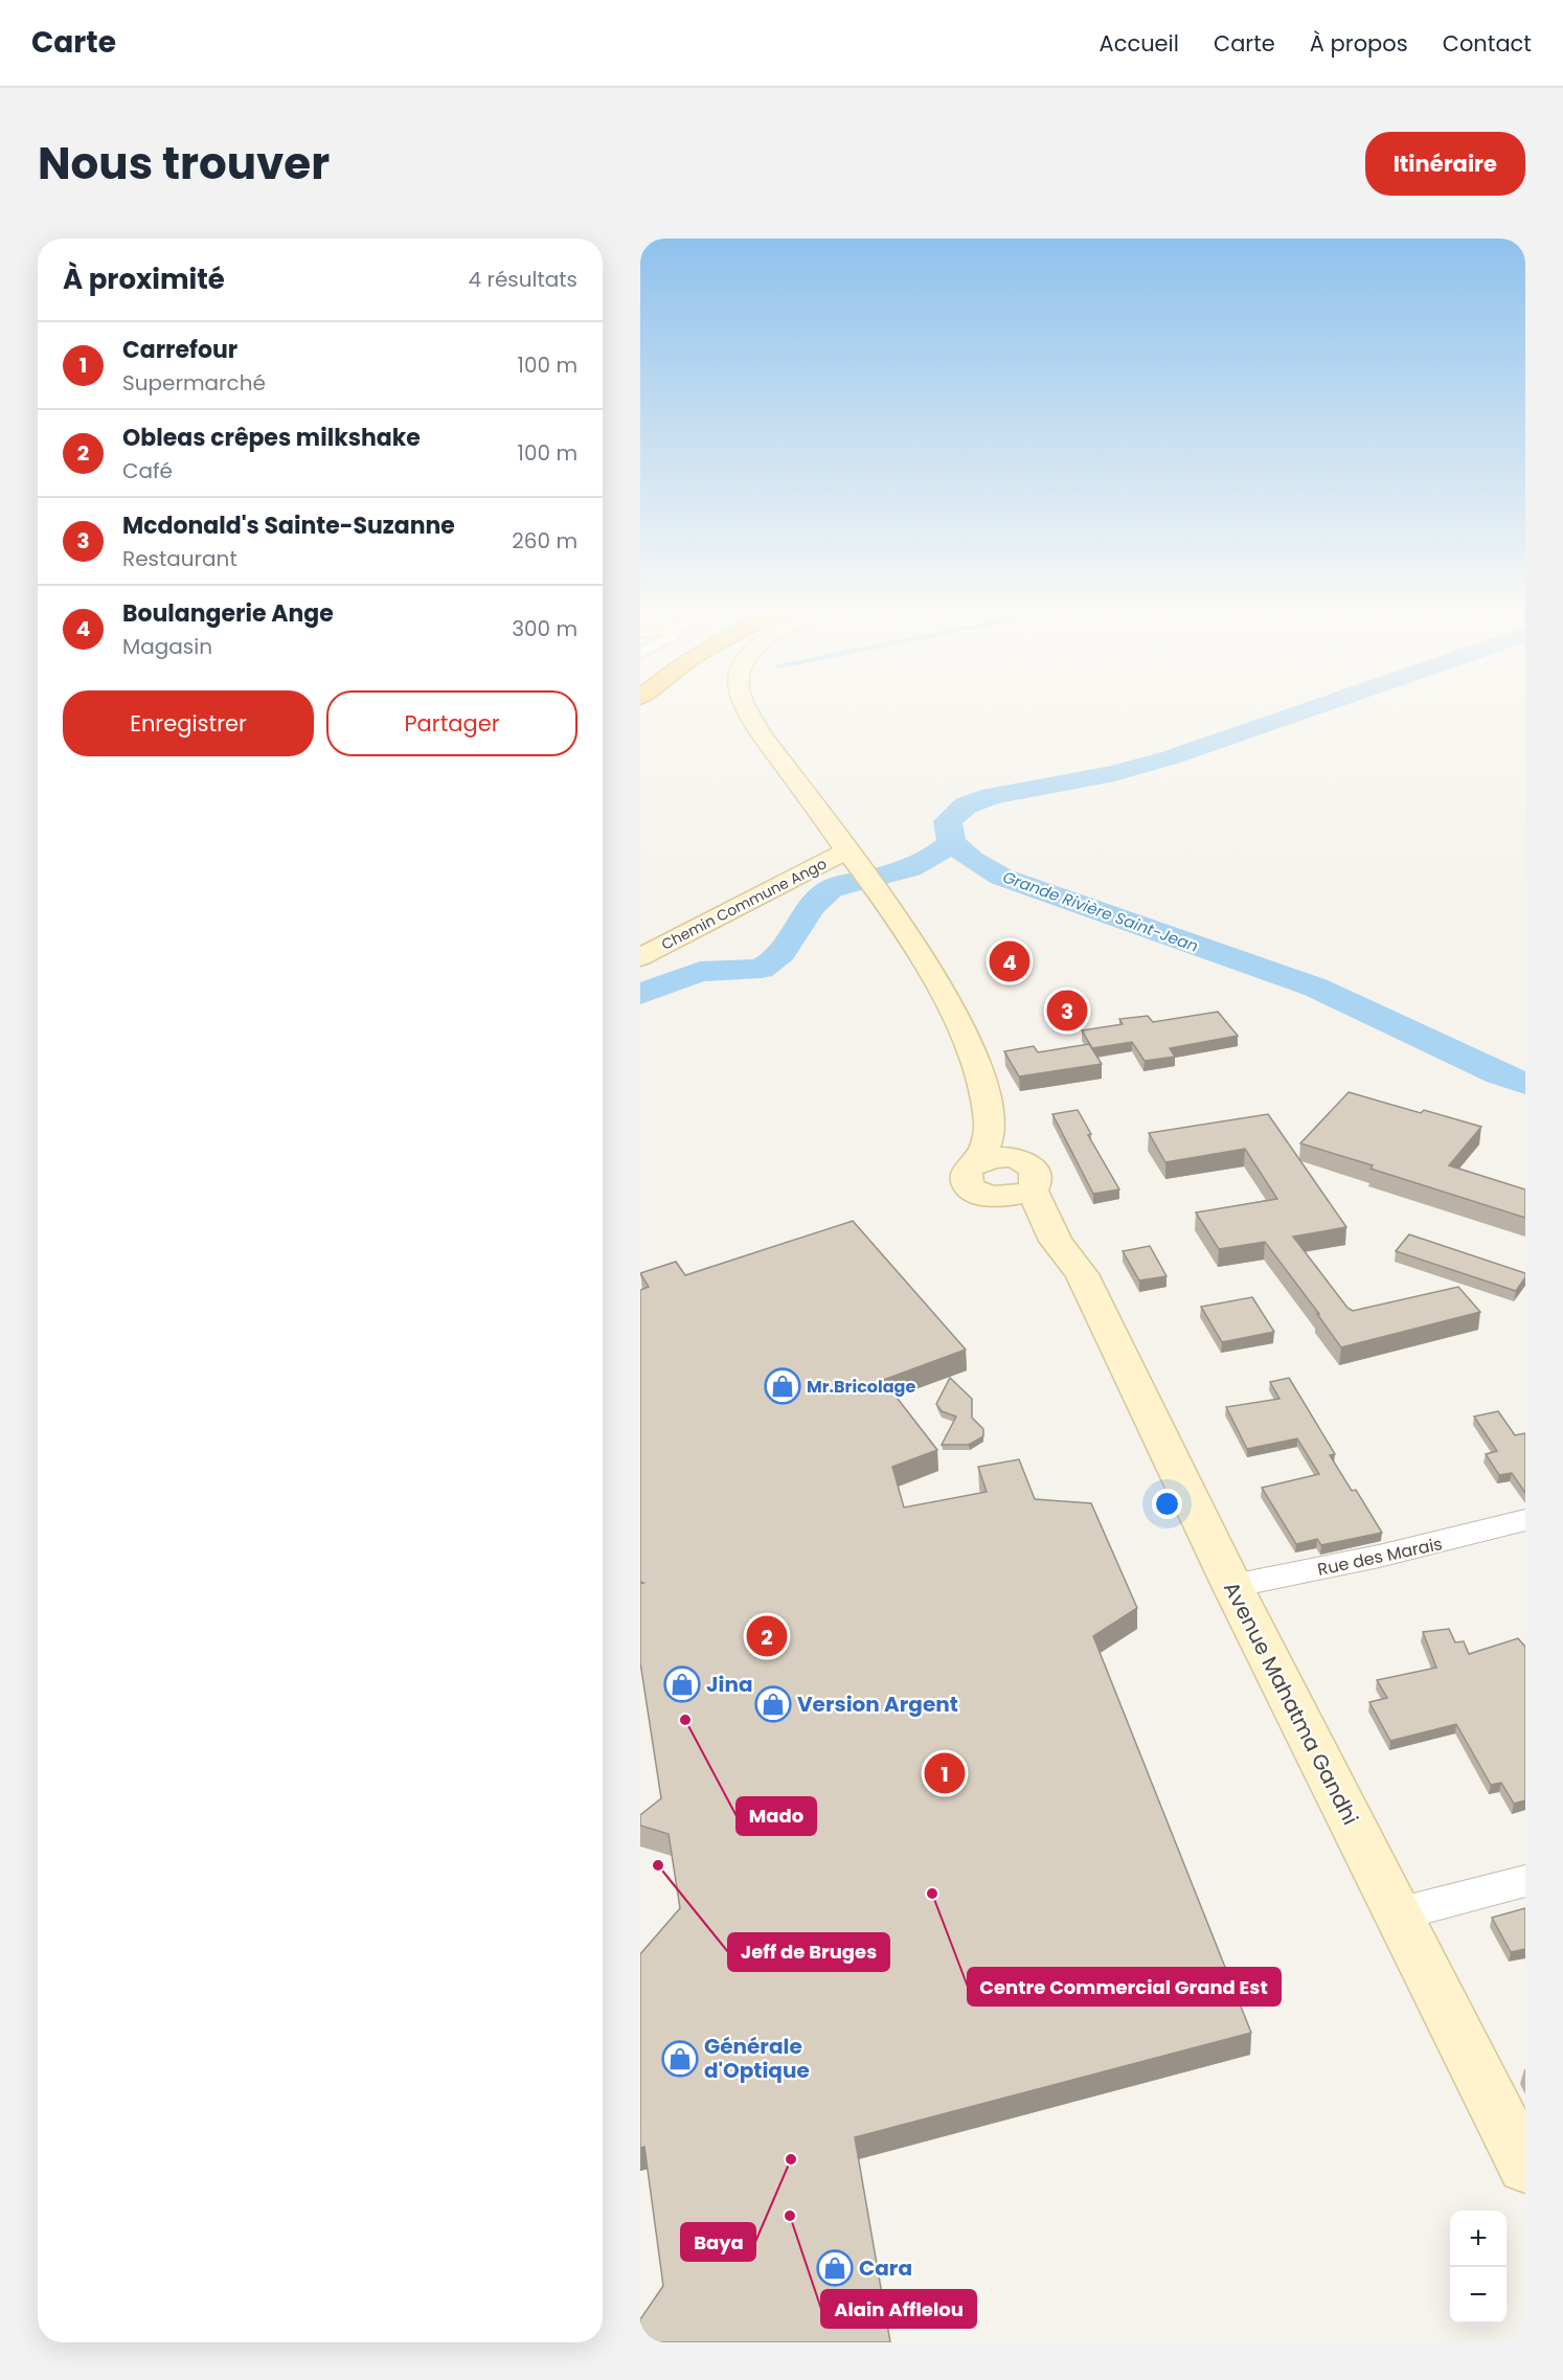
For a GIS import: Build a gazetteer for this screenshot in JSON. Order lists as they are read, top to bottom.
{
  "streets": {
    "main road": ["Chemin Commune Ango", "Avenue Mahatma Gandhi"],
    "street": ["Rue des Marais"]
  },
  "crossings": [
    ["Rue des Marais", "Avenue Mahatma Gandhi"]
  ],
  "water": ["Grande Rivière Saint-Jean"],
  "places": {
    "shop": [
      "Mr.Bricolage",
      "Jina",
      "Version Argent",
      "Générale d'Optique",
      "Cara"
    ],
    "other": [
      "Mado",
      "Jeff de Bruges",
      "Centre Commercial Grand Est",
      "Baya",
      "Alain Afflelou"
    ]
  },
  "page": {
    "header": "Carte",
    "nav": [
      "Accueil",
      "Carte",
      "À propos",
      "Contact"
    ],
    "title": "Nous trouver",
    "buttons": [
      "Itinéraire",
      ["Enregistrer", "Partager"]
    ],
    "heading": ["À proximité", "4 résultats"],
    "list": [
      {
        "mark": "1",
        "name": "Carrefour",
        "note": "Supermarché",
        "value": "100 m"
      },
      {
        "mark": "2",
        "name": "Obleas crêpes milkshake",
        "note": "Café",
        "value": "100 m"
      },
      {
        "mark": "3",
        "name": "Mcdonald's Sainte-Suzanne",
        "note": "Restaurant",
        "value": "260 m"
      },
      {
        "mark": "4",
        "name": "Boulangerie Ange",
        "note": "Magasin",
        "value": "300 m"
      }
    ],
    "pins": [
      "4",
      "3",
      "2",
      "1"
    ],
    "map_buttons": ["+", "−"]
  }
}
